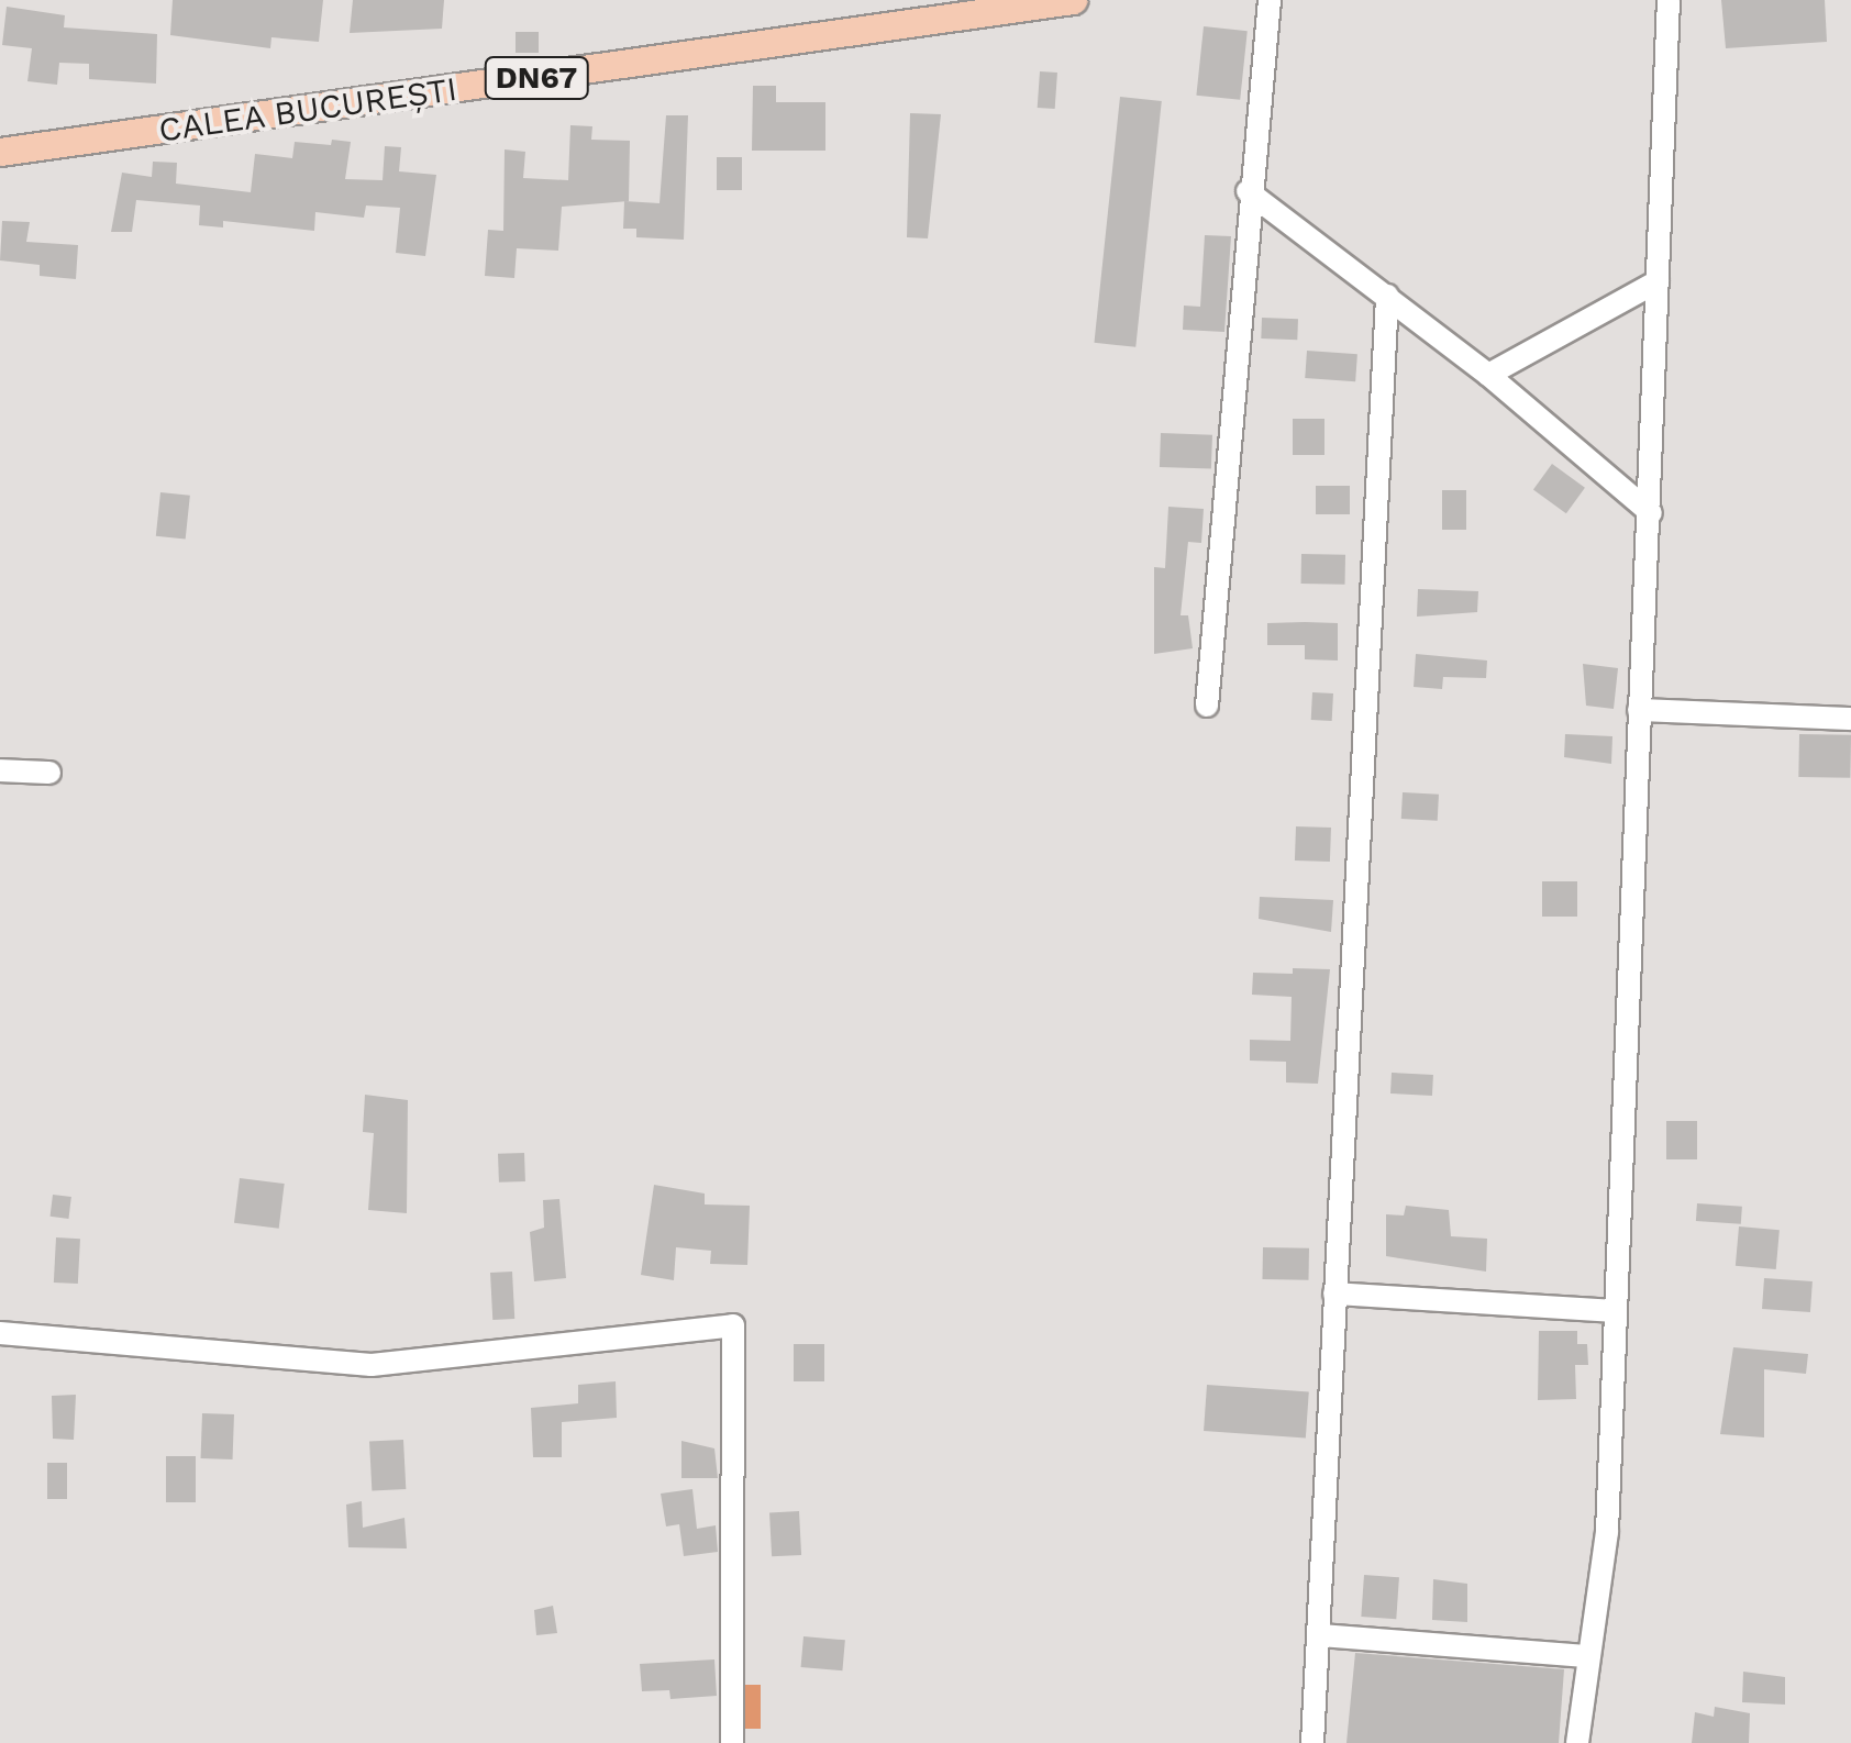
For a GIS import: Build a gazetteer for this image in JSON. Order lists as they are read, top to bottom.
{
  "streets": {
    "main road": ["DN67", "CALEA BUCUREȘTI"]
  }
}
